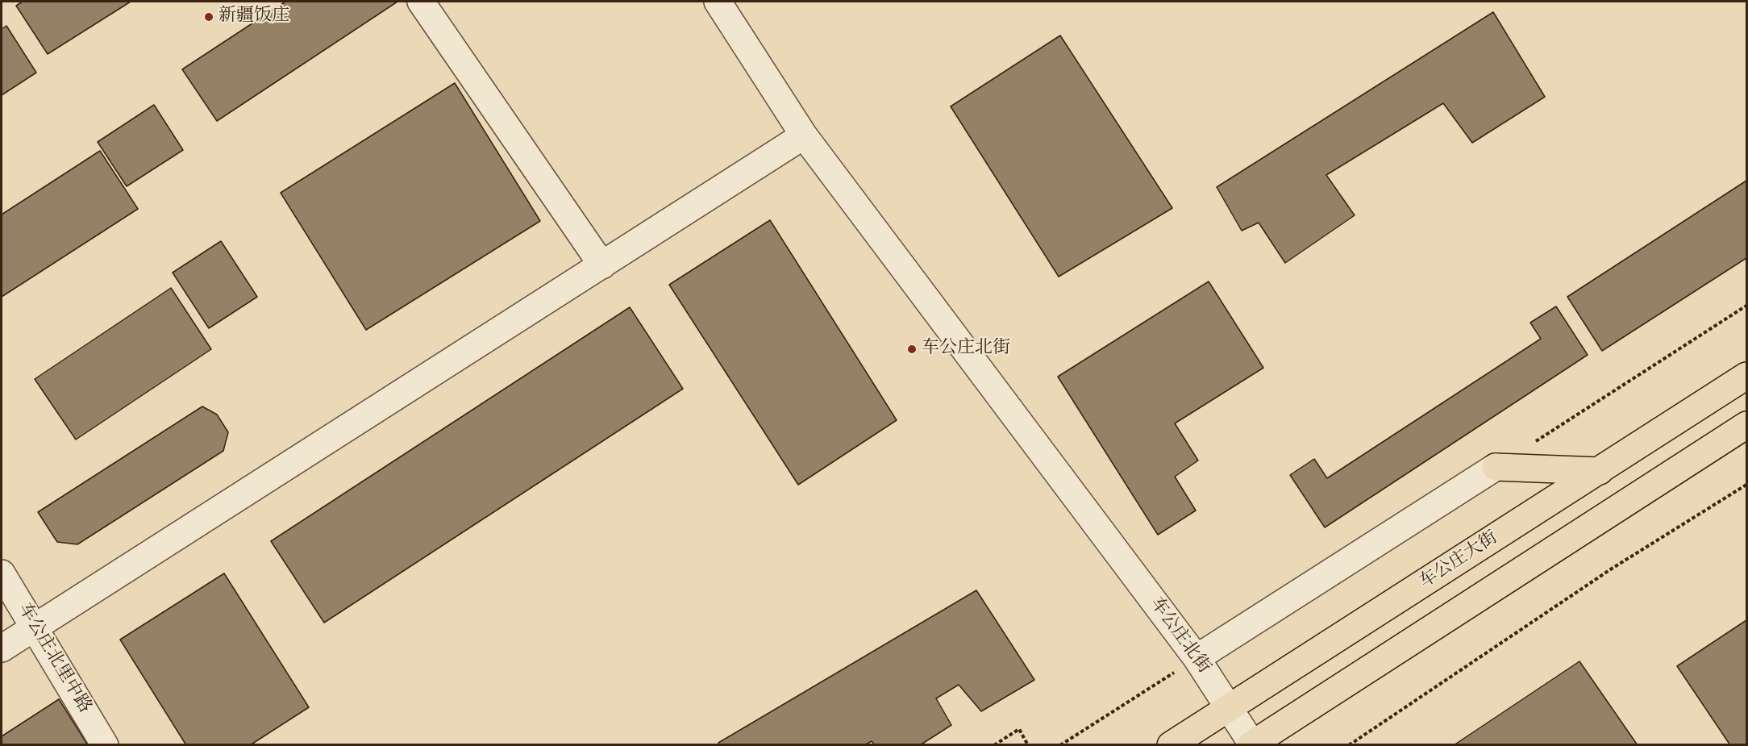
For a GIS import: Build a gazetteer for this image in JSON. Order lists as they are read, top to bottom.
{
  "streets": {
    "main road": ["车公庄大街"],
    "street": ["车公庄北街", "车公庄北里中路"]
  },
  "crossings": [
    ["车公庄大街", "车公庄北街"]
  ],
  "places": ["新疆饭庄", "车公庄北街"]
}
